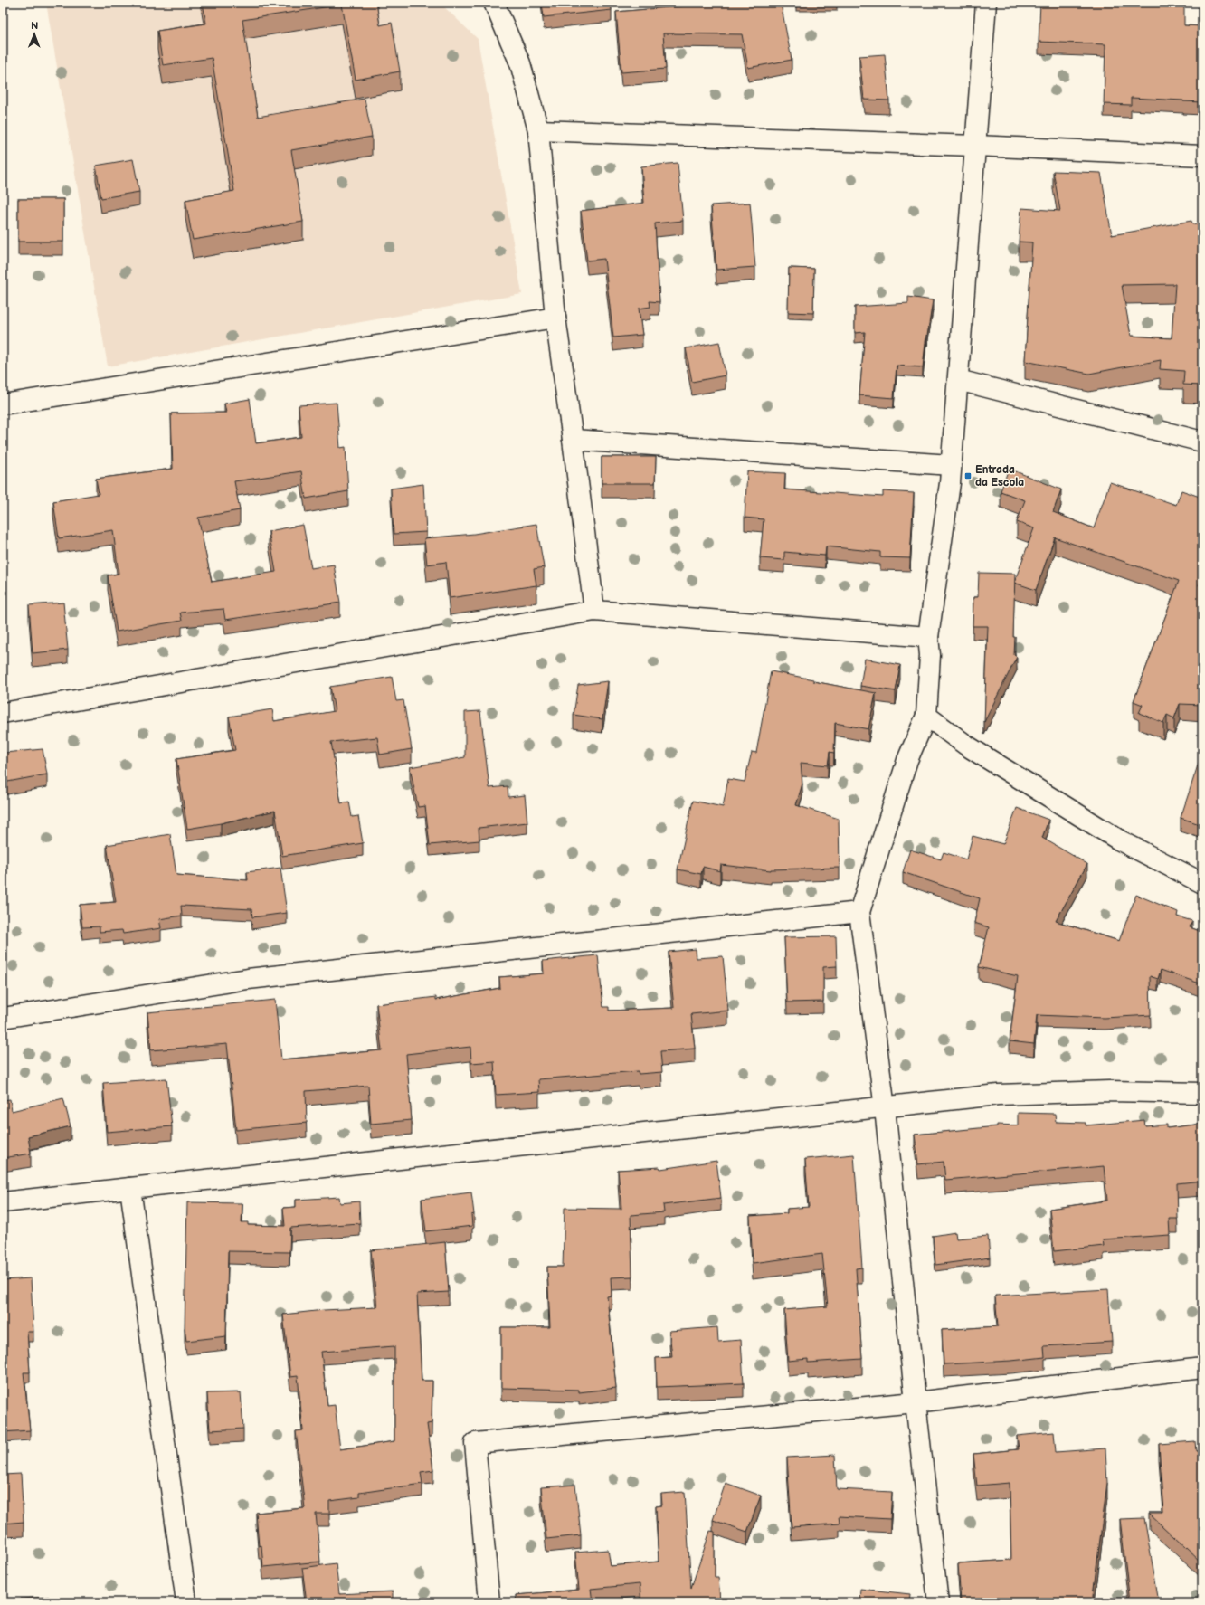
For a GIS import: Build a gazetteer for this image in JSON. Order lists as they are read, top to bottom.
{
  "places": {
    "transit": ["Entrada da Escola"]
  },
  "north": "top"
}
